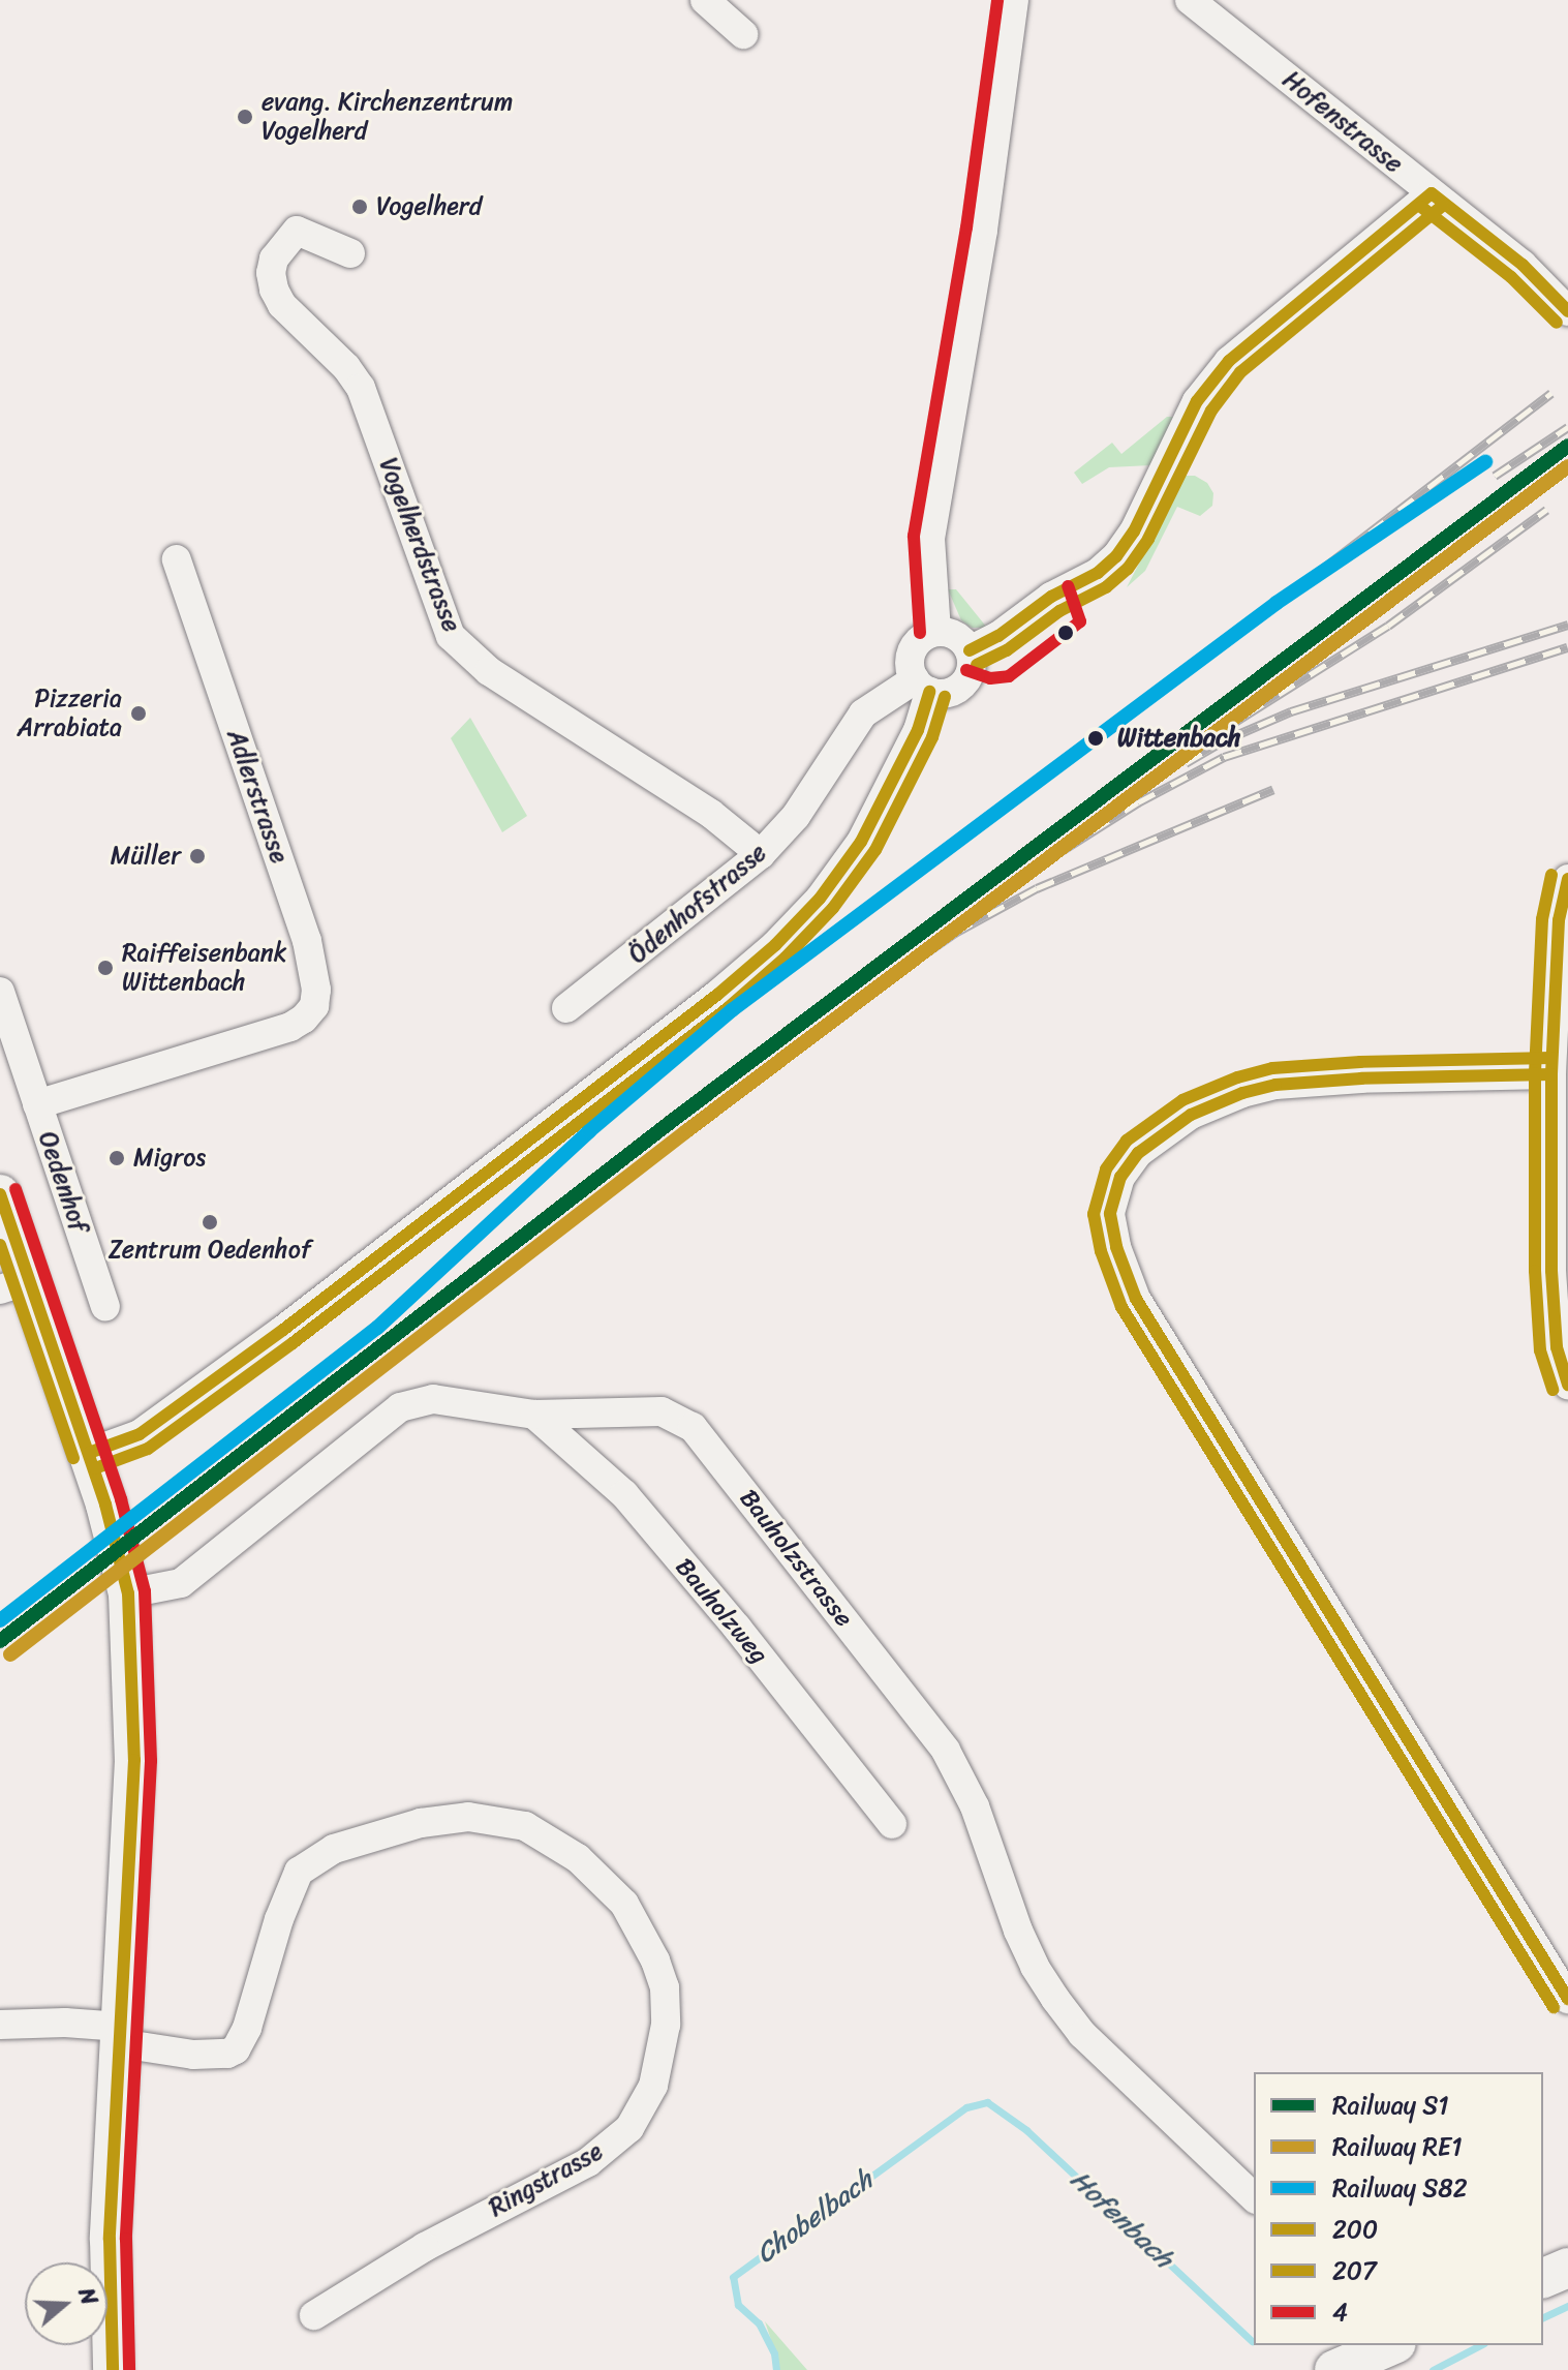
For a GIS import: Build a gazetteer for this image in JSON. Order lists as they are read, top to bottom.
{
  "streets": {
    "street": [
      "Hofenstrasse",
      "Vogelherdstrasse",
      "Adlerstrasse",
      "Ödenhofstrasse",
      "Oedenhof",
      "Bauholzstrasse",
      "Bauholzweg",
      "Ringstrasse"
    ]
  },
  "crossings": [
    ["Vogelherdstrasse", "Ödenhofstrasse"],
    ["Adlerstrasse", "Oedenhof"],
    ["Bauholzstrasse", "Bauholzweg"]
  ],
  "water": ["Chobelbach", "Hofenbach"],
  "places": [
    "evang. Kirchenzentrum Vogelherd",
    "Vogelherd",
    "Pizzeria Arrabiata",
    "Wittenbach",
    "Müller",
    "Raiffeisenbank Wittenbach",
    "Migros",
    "Zentrum Oedenhof"
  ],
  "lines": [
    "transit line 4",
    "transit line 200",
    "transit line 207",
    "rail line S1",
    "rail line S82",
    "rail line RE1"
  ],
  "legend": [
    "Railway S1",
    "Railway RE1",
    "Railway S82",
    "200",
    "207",
    "4"
  ],
  "north": "right"
}
